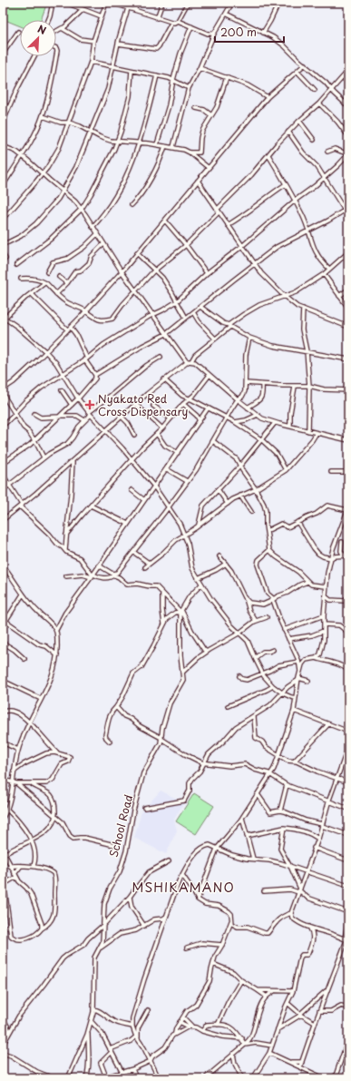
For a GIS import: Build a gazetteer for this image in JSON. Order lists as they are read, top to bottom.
{
  "streets": {
    "street": ["School Road"]
  },
  "districts": ["MSHIKAMANO"],
  "places": {
    "health": ["Nyakato Red Cross Dispensary"]
  },
  "scale_bar": "200 m",
  "north": "top right"
}
